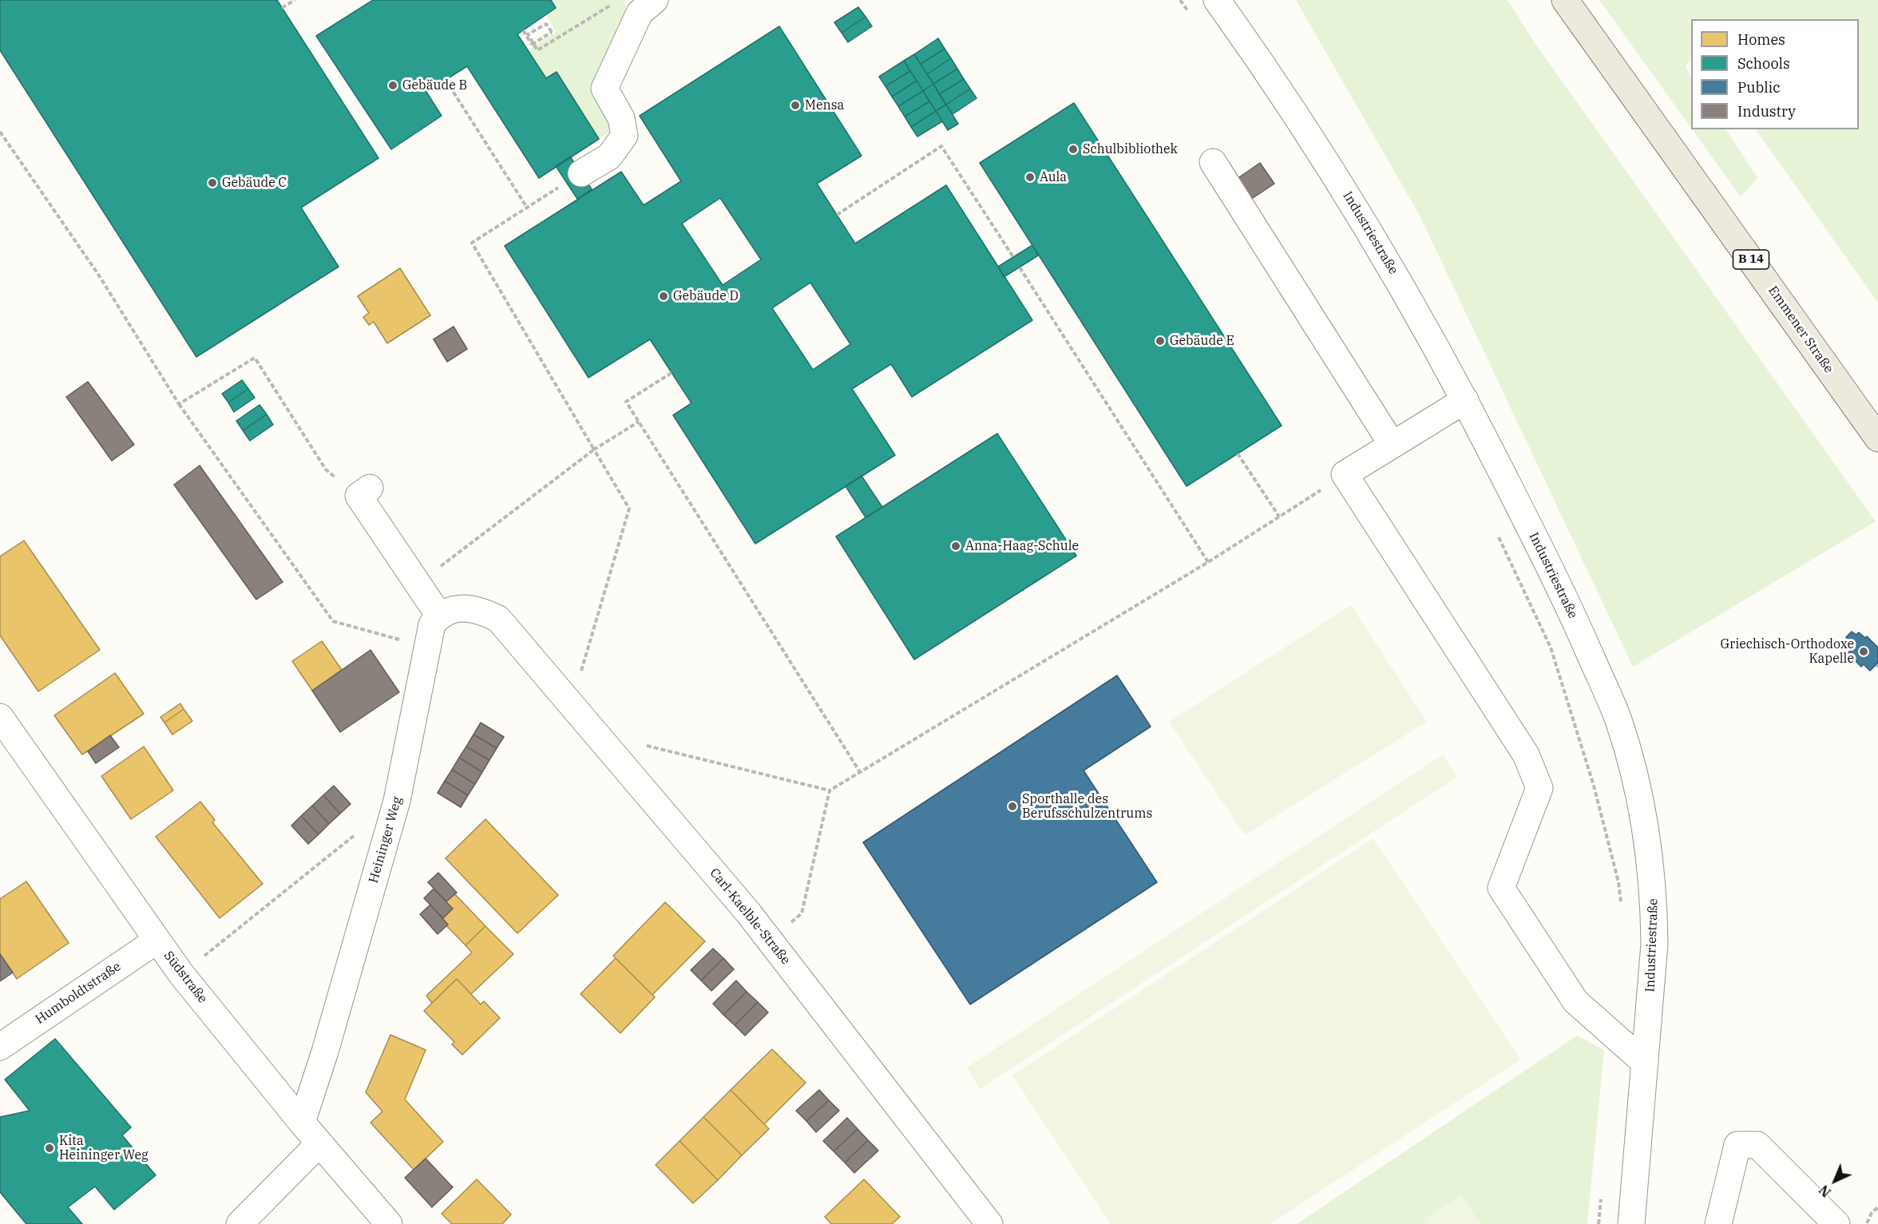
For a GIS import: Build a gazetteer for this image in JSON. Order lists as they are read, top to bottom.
{
  "streets": {
    "main road": ["B 14", "Emmener Straße"],
    "street": [
      "Industriestraße",
      "Heininger Weg",
      "Carl-Kaelble-Straße",
      "Südstraße",
      "Humboldtstraße"
    ]
  },
  "crossings": [
    ["Heininger Weg", "Carl-Kaelble-Straße"],
    ["Heininger Weg", "Südstraße"],
    ["Südstraße", "Humboldtstraße"]
  ],
  "places": [
    "Gebäude B",
    "Mensa",
    "Schulbibliothek",
    "Aula",
    "Gebäude C",
    "Gebäude D",
    "Gebäude E",
    "Anna-Haag-Schule",
    "Griechisch-Orthodoxe Kapelle",
    "Sporthalle des Berufsschulzentrums",
    "Kita Heininger Weg"
  ],
  "legend": [
    "Homes",
    "Schools",
    "Public",
    "Industry"
  ],
  "north": "bottom left"
}
